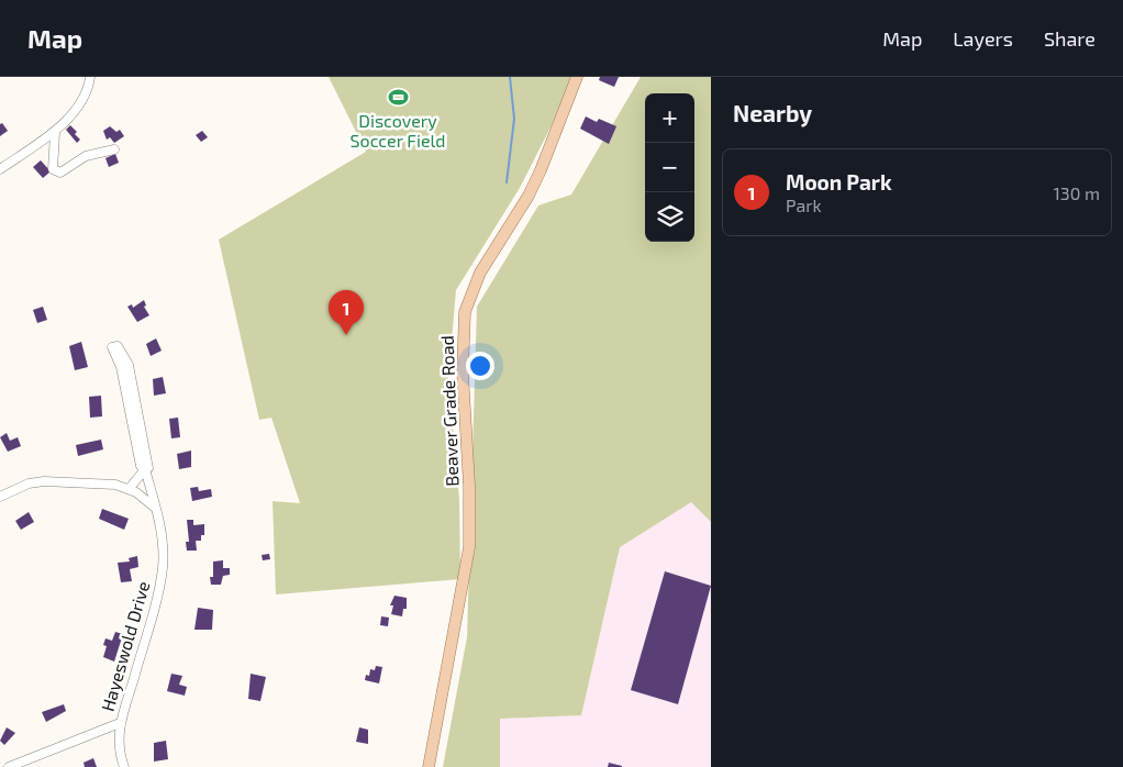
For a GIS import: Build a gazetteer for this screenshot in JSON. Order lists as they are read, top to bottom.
{
  "streets": {
    "main road": ["Beaver Grade Road"],
    "street": ["Hayeswold Drive"]
  },
  "places": {
    "sports": ["Discovery Soccer Field"]
  },
  "page": {
    "header": "Map",
    "nav": ["Map", "Layers", "Share"],
    "heading": "Nearby",
    "map_buttons": ["+", "−"],
    "list": [
      {
        "mark": "1",
        "name": "Moon Park",
        "note": "Park",
        "value": "130 m"
      }
    ],
    "pins": "1"
  }
}
